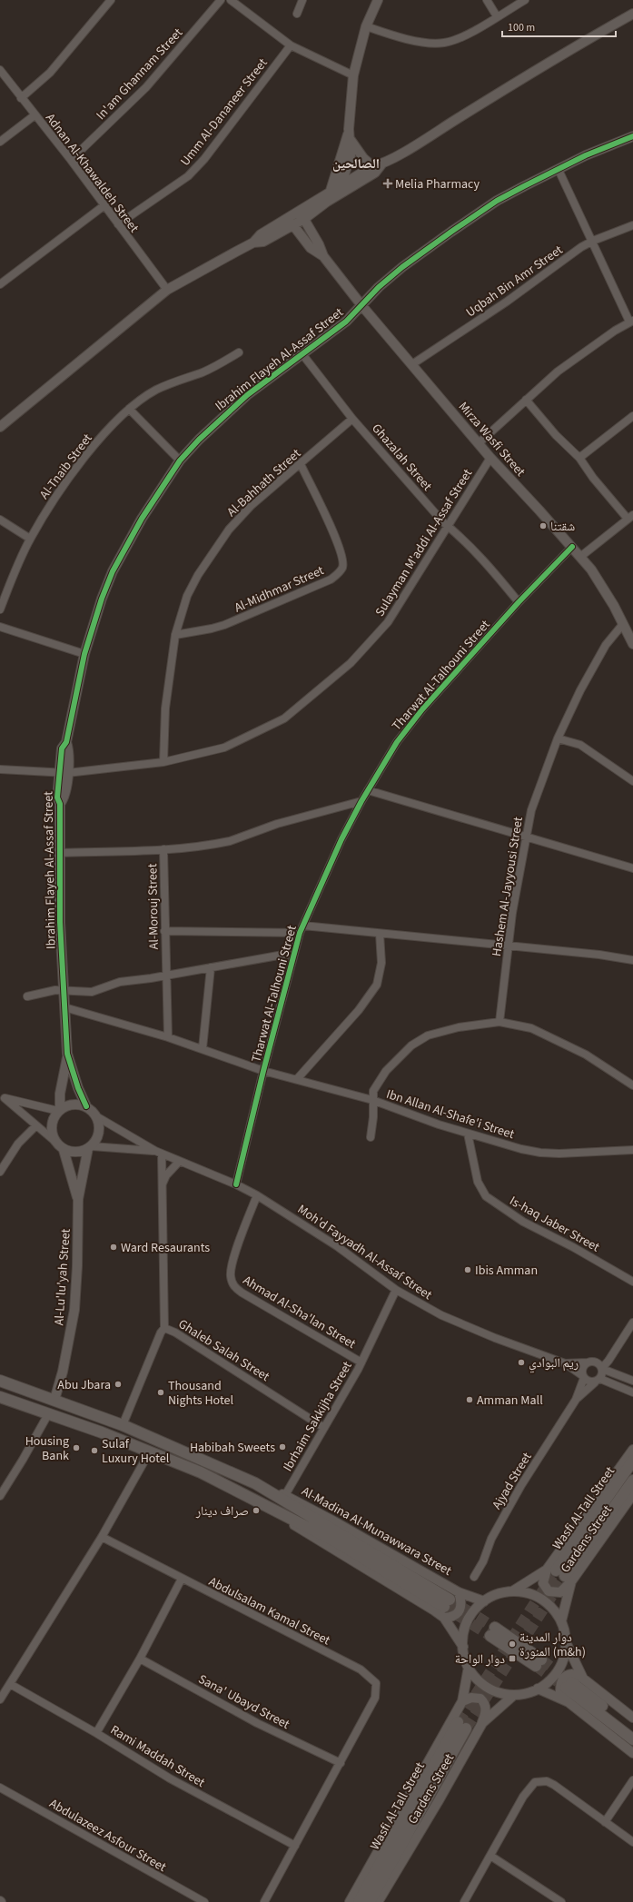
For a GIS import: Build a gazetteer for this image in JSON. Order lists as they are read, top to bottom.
{
  "streets": {
    "main road": ["Wasfi Al-Tall Street", "Al-Madina Al-Munawwara Street"],
    "street": [
      "In'am Ghannam Street",
      "Umm Al-Dananeer Street",
      "Adnan Al-Khawaldeh Street",
      "Uqbah Bin Amr Street",
      "Ibrahim Flayeh Al-Assaf Street",
      "Mirza Wasfi Street",
      "Ghazalah Street",
      "Al-Tnaib Street",
      "Al-Bahhath Street",
      "Sulayman M'addi Al-Assaf Street",
      "Al-Midhmar Street",
      "Tharwat Al-Talhouni Street",
      "Hashem Al-Jayyousi Street",
      "Al-Morouj Street",
      "Ibn Allan Al-Shafe'i Street",
      "Is-haq Jaber Street",
      "Moh'd Fayyadh Al-Assaf Street",
      "Al-Lu'lu'yah Street",
      "Ahmad Al-Sha'lan Street",
      "Ghaleb Salah Street",
      "Ibrhaim Sakkijha Street",
      "Ajyad Street",
      "Gardens Street",
      "Abdulsalam Kamal Street",
      "Sana' Ubayd Street",
      "Rami Maddah Street",
      "Abdulazeez Asfour Street"
    ]
  },
  "crossings": [
    ["In'am Ghannam Street", "Adnan Al-Khawaldeh Street"],
    ["Umm Al-Dananeer Street", "Adnan Al-Khawaldeh Street"],
    ["Uqbah Bin Amr Street", "Mirza Wasfi Street"],
    ["Ibrahim Flayeh Al-Assaf Street", "Mirza Wasfi Street"],
    ["Ibrahim Flayeh Al-Assaf Street", "Ghazalah Street"],
    ["Ibrahim Flayeh Al-Assaf Street", "Sulayman M'addi Al-Assaf Street"],
    ["Ibrahim Flayeh Al-Assaf Street", "Ibn Allan Al-Shafe'i Street"],
    ["Ibrahim Flayeh Al-Assaf Street", "Moh'd Fayyadh Al-Assaf Street"],
    ["Ibrahim Flayeh Al-Assaf Street", "Al-Lu'lu'yah Street"],
    ["Mirza Wasfi Street", "Sulayman M'addi Al-Assaf Street"],
    ["Mirza Wasfi Street", "Tharwat Al-Talhouni Street"],
    ["Mirza Wasfi Street", "Hashem Al-Jayyousi Street"],
    ["Ghazalah Street", "Al-Bahhath Street"],
    ["Ghazalah Street", "Sulayman M'addi Al-Assaf Street"],
    ["Ghazalah Street", "Tharwat Al-Talhouni Street"],
    ["Al-Bahhath Street", "Sulayman M'addi Al-Assaf Street"],
    ["Al-Bahhath Street", "Al-Midhmar Street"],
    ["Tharwat Al-Talhouni Street", "Al-Morouj Street"],
    ["Tharwat Al-Talhouni Street", "Ibn Allan Al-Shafe'i Street"],
    ["Tharwat Al-Talhouni Street", "Moh'd Fayyadh Al-Assaf Street"],
    ["Al-Morouj Street", "Ibn Allan Al-Shafe'i Street"],
    ["Ibn Allan Al-Shafe'i Street", "Is-haq Jaber Street"],
    ["Moh'd Fayyadh Al-Assaf Street", "Al-Lu'lu'yah Street"],
    ["Moh'd Fayyadh Al-Assaf Street", "Ahmad Al-Sha'lan Street"],
    ["Moh'd Fayyadh Al-Assaf Street", "Ibrhaim Sakkijha Street"],
    ["Moh'd Fayyadh Al-Assaf Street", "Ajyad Street"],
    ["Al-Lu'lu'yah Street", "Al-Madina Al-Munawwara Street"],
    ["Ahmad Al-Sha'lan Street", "Ibrhaim Sakkijha Street"],
    ["Ghaleb Salah Street", "Ibrhaim Sakkijha Street"],
    ["Ghaleb Salah Street", "Al-Madina Al-Munawwara Street"],
    ["Ibrhaim Sakkijha Street", "Al-Madina Al-Munawwara Street"],
    ["Wasfi Al-Tall Street", "Gardens Street"],
    ["Al-Madina Al-Munawwara Street", "Gardens Street"],
    ["Abdulsalam Kamal Street", "Sana' Ubayd Street"],
    ["Abdulsalam Kamal Street", "Rami Maddah Street"]
  ],
  "districts": ["الصالحين"],
  "places": {
    "health": ["Melia Pharmacy"],
    "other": [
      "شقتنا",
      "Ward Resaurants",
      "Ibis Amman",
      "ريم البوادي",
      "Abu Jbara",
      "Thousand Nights Hotel",
      "Amman Mall",
      "Habibah Sweets",
      "Housing Bank",
      "Sulaf Luxury Hotel",
      "صراف دينار",
      "دوار المدينة المنورة (m&h)"
    ],
    "transit": ["دوار الواحة"]
  },
  "scale_bar": "100 m"
}
